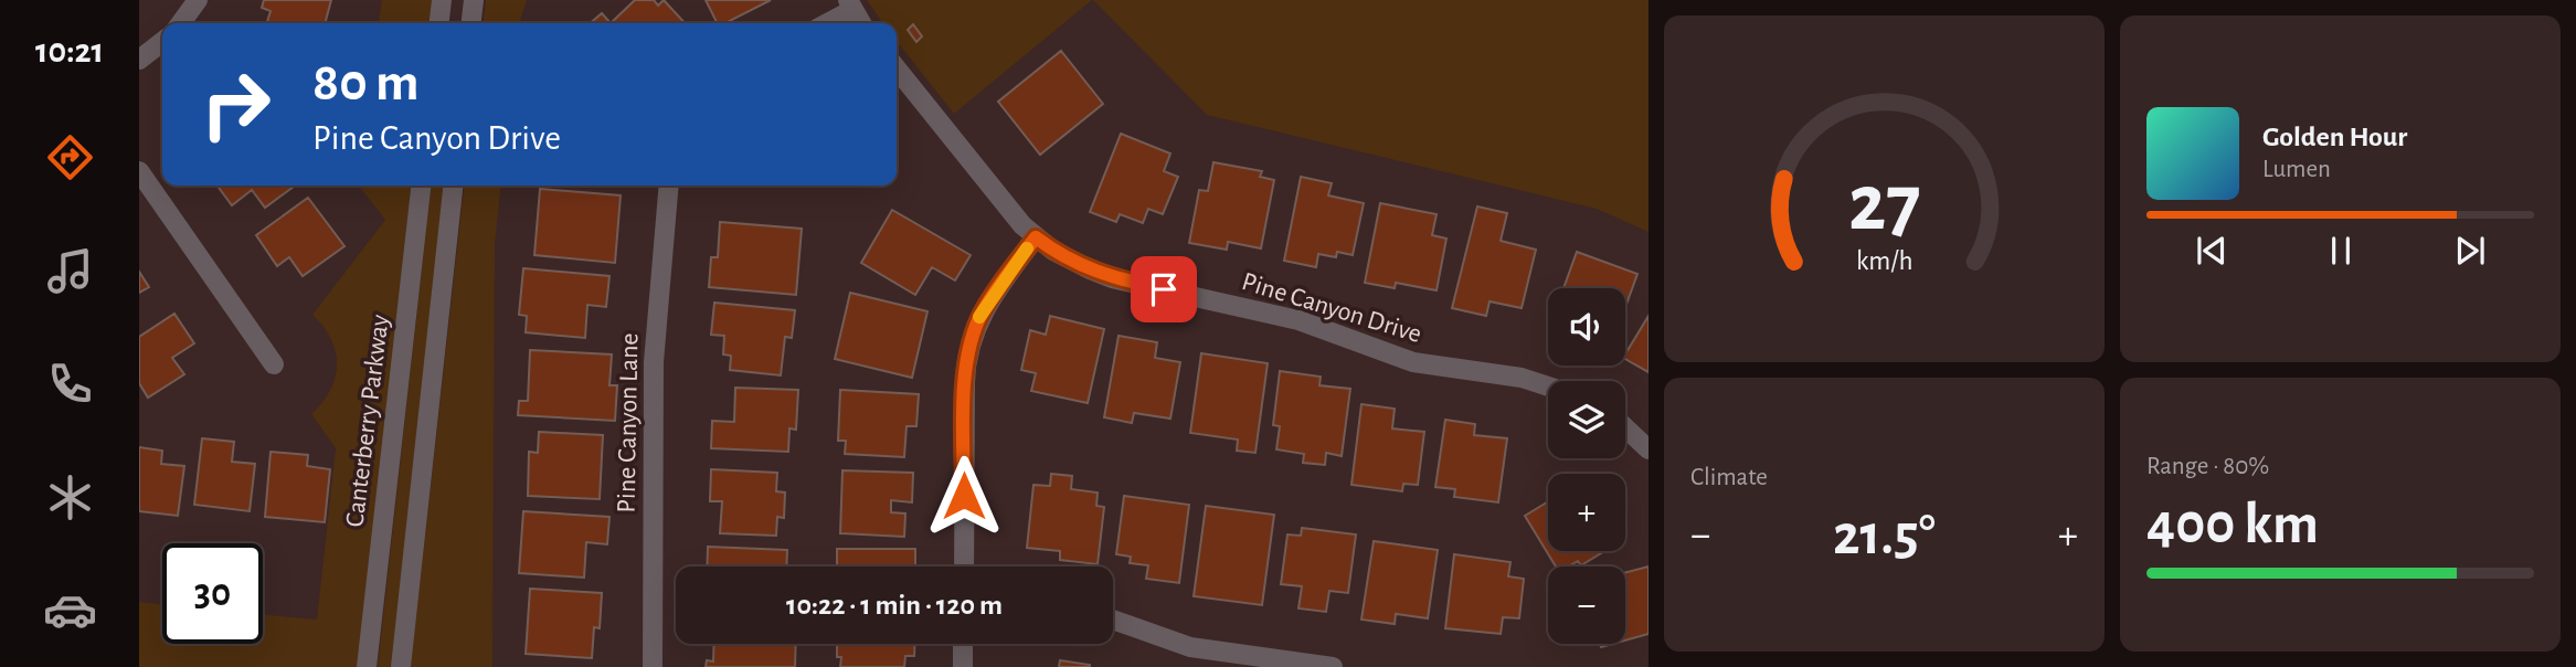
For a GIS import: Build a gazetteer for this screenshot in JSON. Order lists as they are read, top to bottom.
{
  "streets": {
    "street": ["Pine Canyon Drive", "Canterberry Parkway", "Pine Canyon Lane"]
  },
  "page": {
    "tabs": "10:21",
    "turn": ["80 m", "Pine Canyon Drive"],
    "song": ["Golden Hour", "Lumen"],
    "map_buttons": ["+", "−"],
    "tile": [
      "Climate",
      ["Range · 80%", "400 km"]
    ],
    "heat": ["−", "21.5°", "+"],
    "limit": "30",
    "trip": "10:22 · 1 min · 120 m",
    "gauge": ["27", "km/h"]
  }
}
